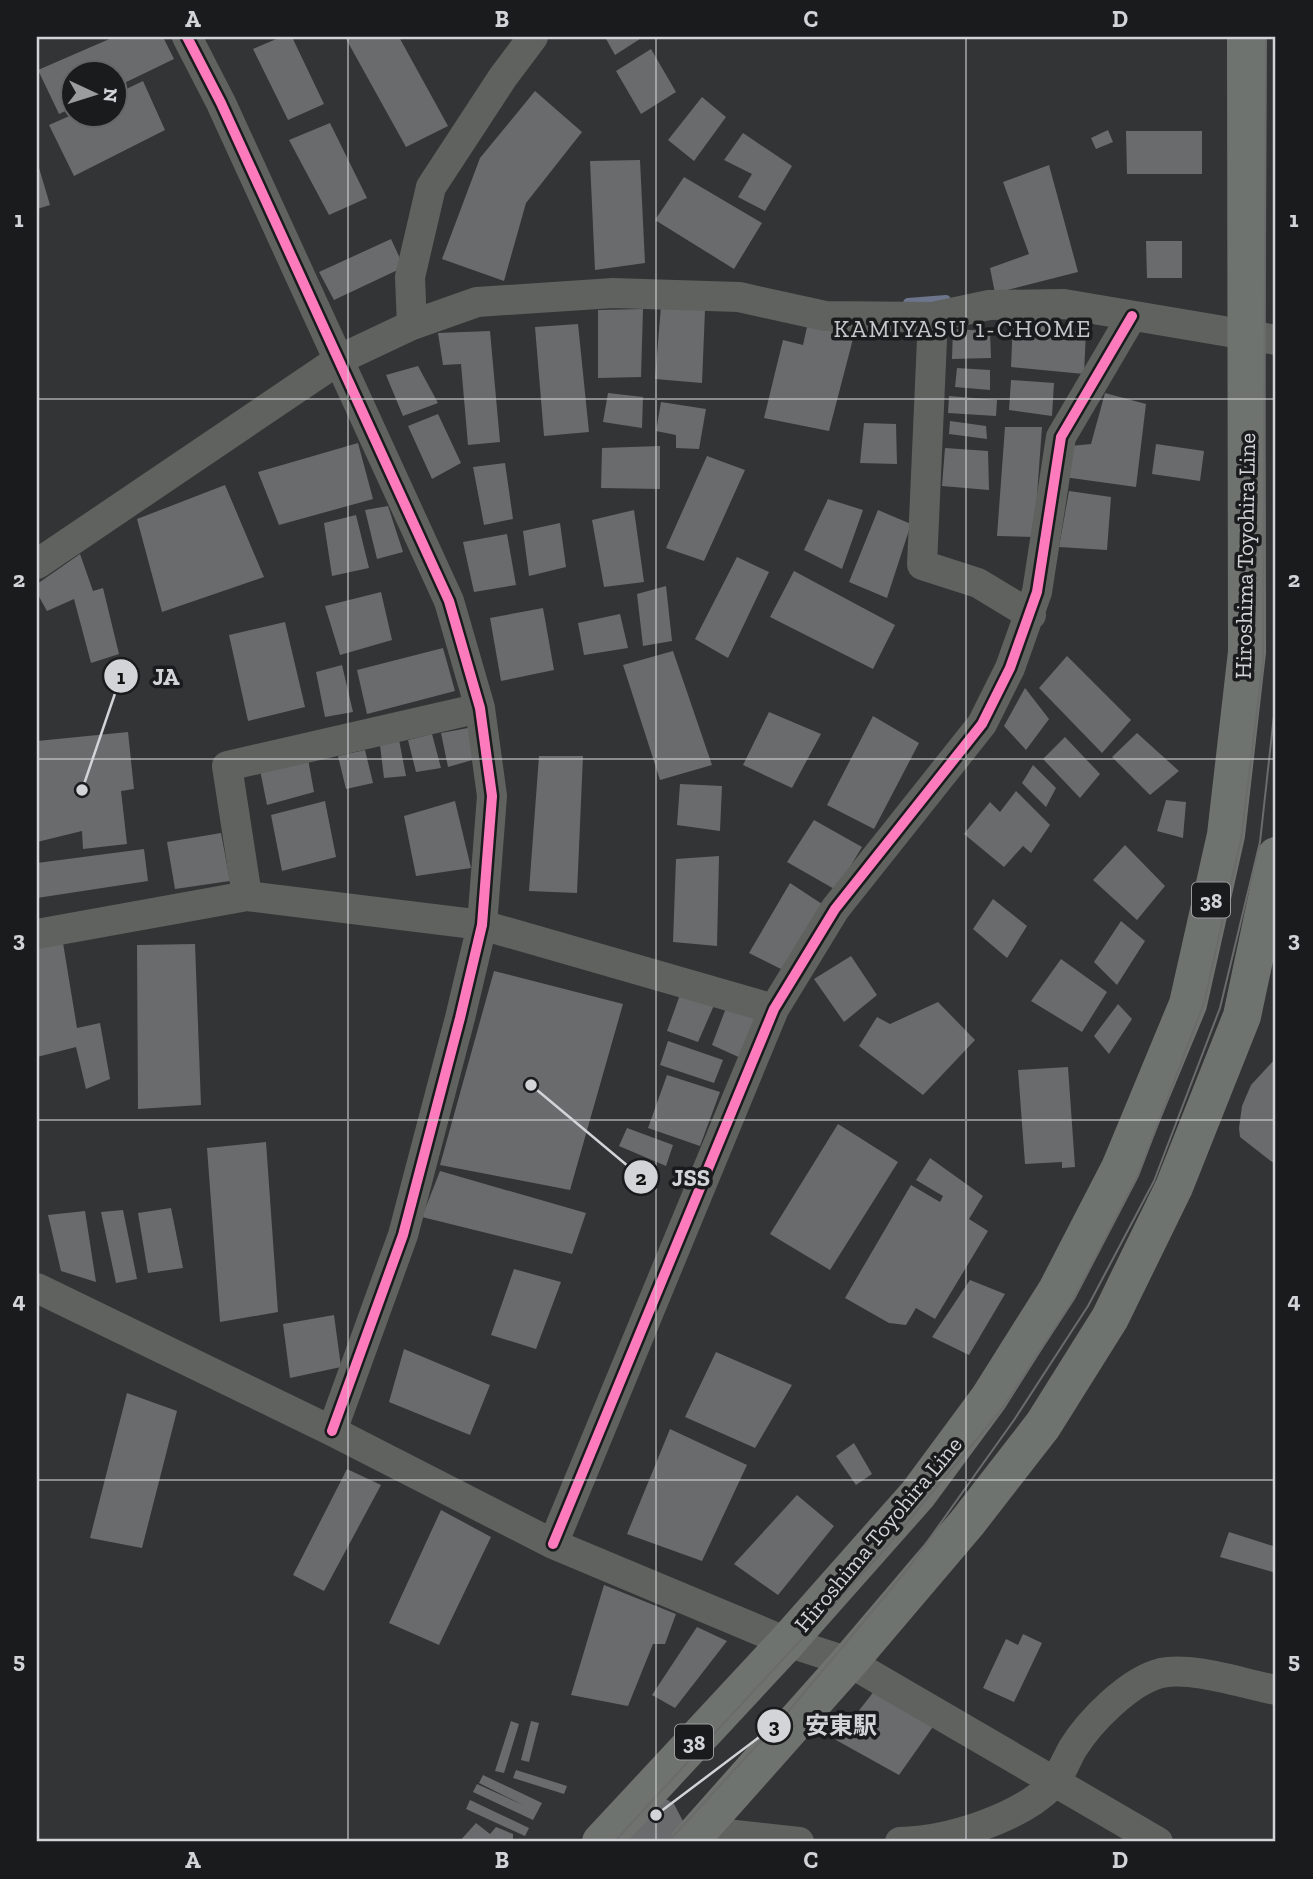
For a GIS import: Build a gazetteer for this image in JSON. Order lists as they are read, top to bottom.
{
  "streets": {
    "main road": ["Hiroshima Toyohira Line", "38"]
  },
  "districts": ["KAMIYASU 1-CHOME"],
  "places": ["JA", "JSS", "安東駅"],
  "north": "right",
  "grid": {
    "columns": [
      "A",
      "B",
      "C",
      "D"
    ],
    "rows": [
      "1",
      "2",
      "3",
      "4",
      "5"
    ]
  }
}
